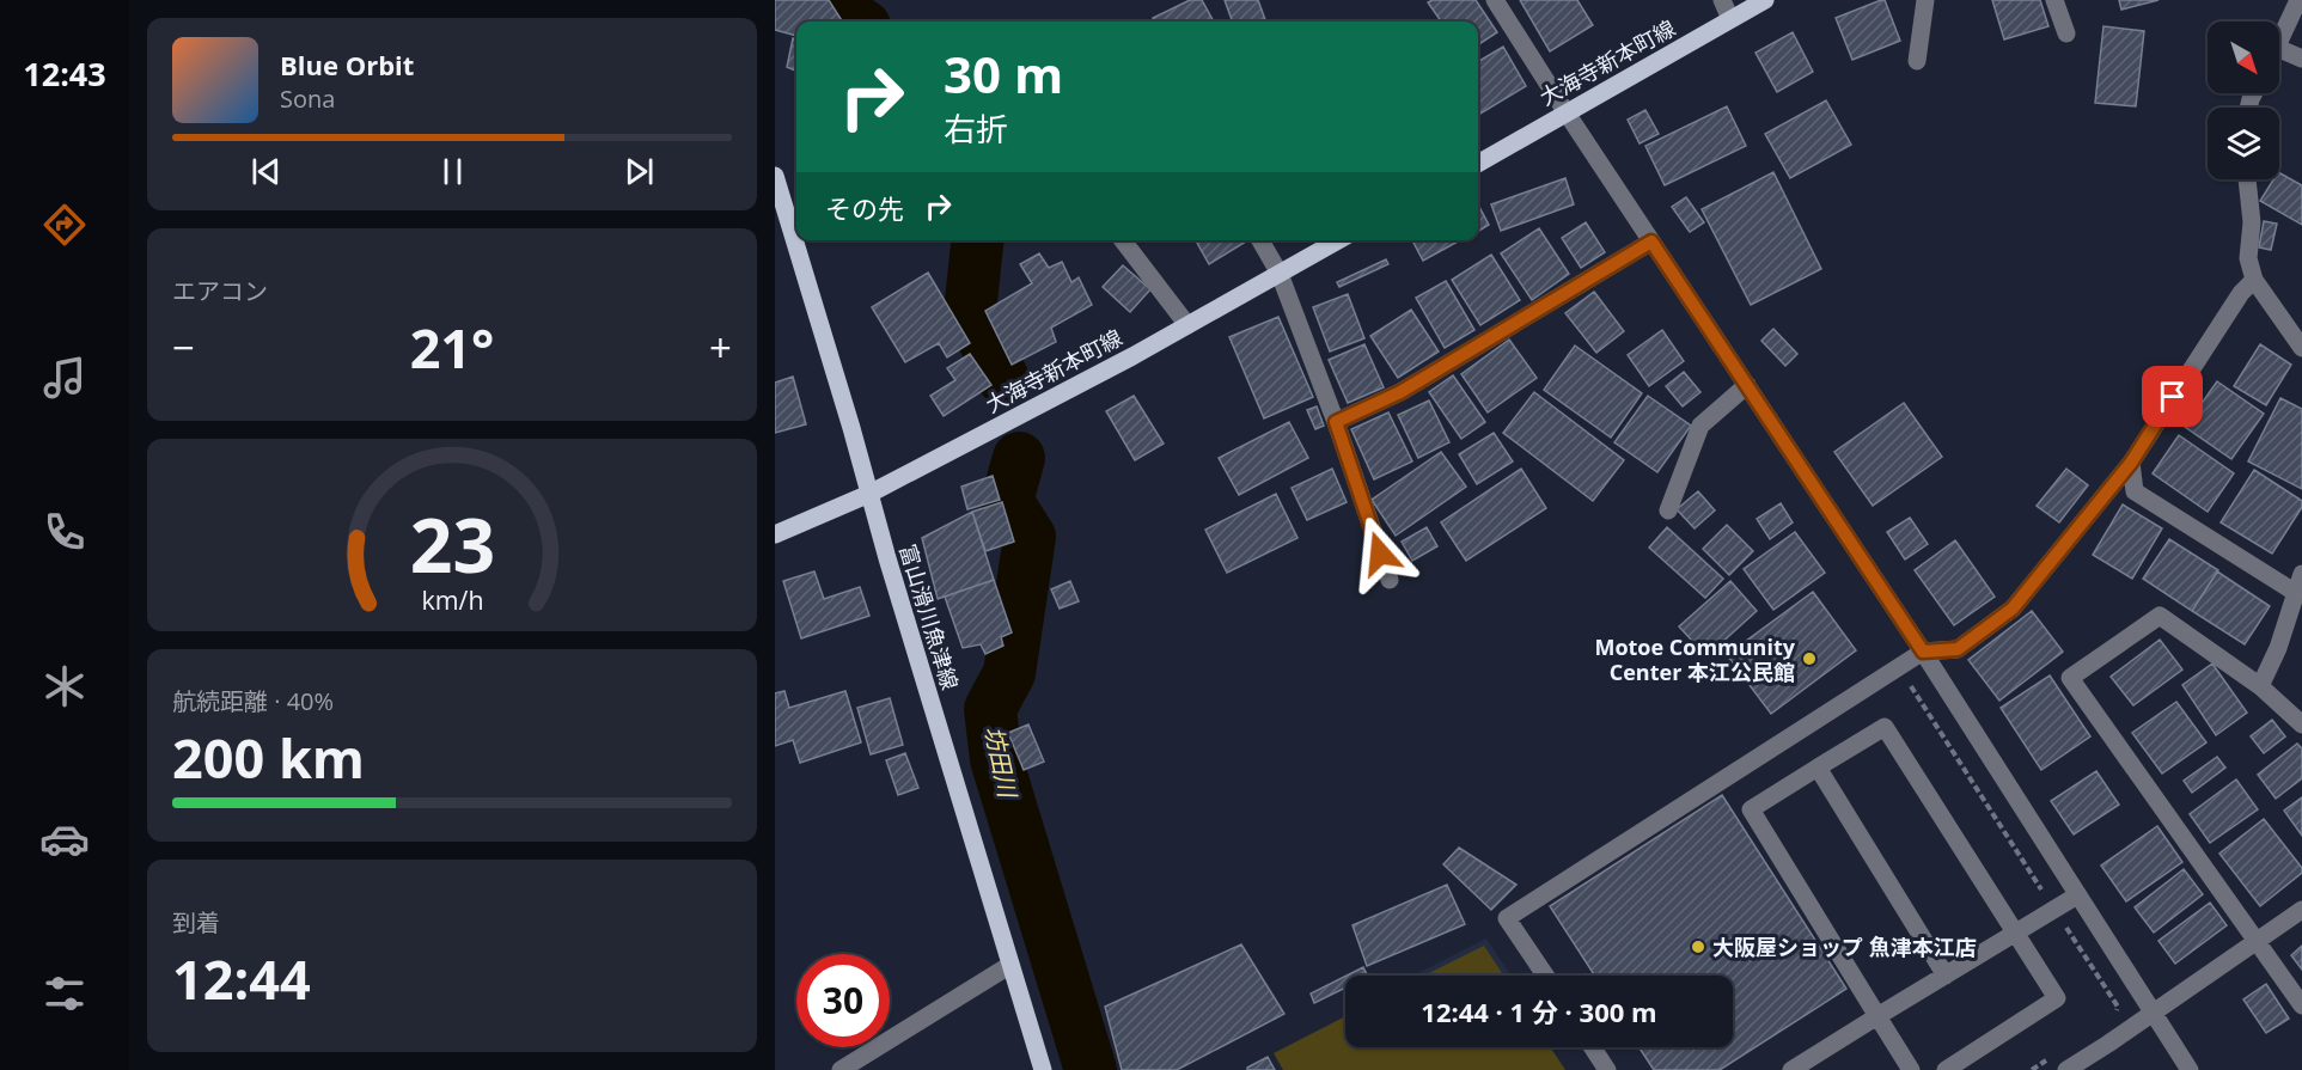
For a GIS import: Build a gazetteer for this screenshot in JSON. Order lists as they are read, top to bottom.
{
  "streets": {
    "main road": ["大海寺新本町線", "富山滑川魚津線"]
  },
  "crossings": [
    ["大海寺新本町線", "富山滑川魚津線"]
  ],
  "water": ["坊田川"],
  "places": ["Motoe Community Center 本江公民館", "大阪屋ショップ 魚津本江店"],
  "north": "bottom right",
  "page": {
    "tabs": "12:43",
    "turn": ["30 m", "右折"],
    "song": ["Blue Orbit", "Sona"],
    "then": "その先",
    "tile": [
      "エアコン",
      ["航続距離 · 40%", "200 km"],
      ["到着", "12:44"]
    ],
    "heat": ["−", "21°", "+"],
    "limit": "30",
    "trip": "12:44 · 1 分 · 300 m",
    "gauge": ["23", "km/h"]
  }
}
